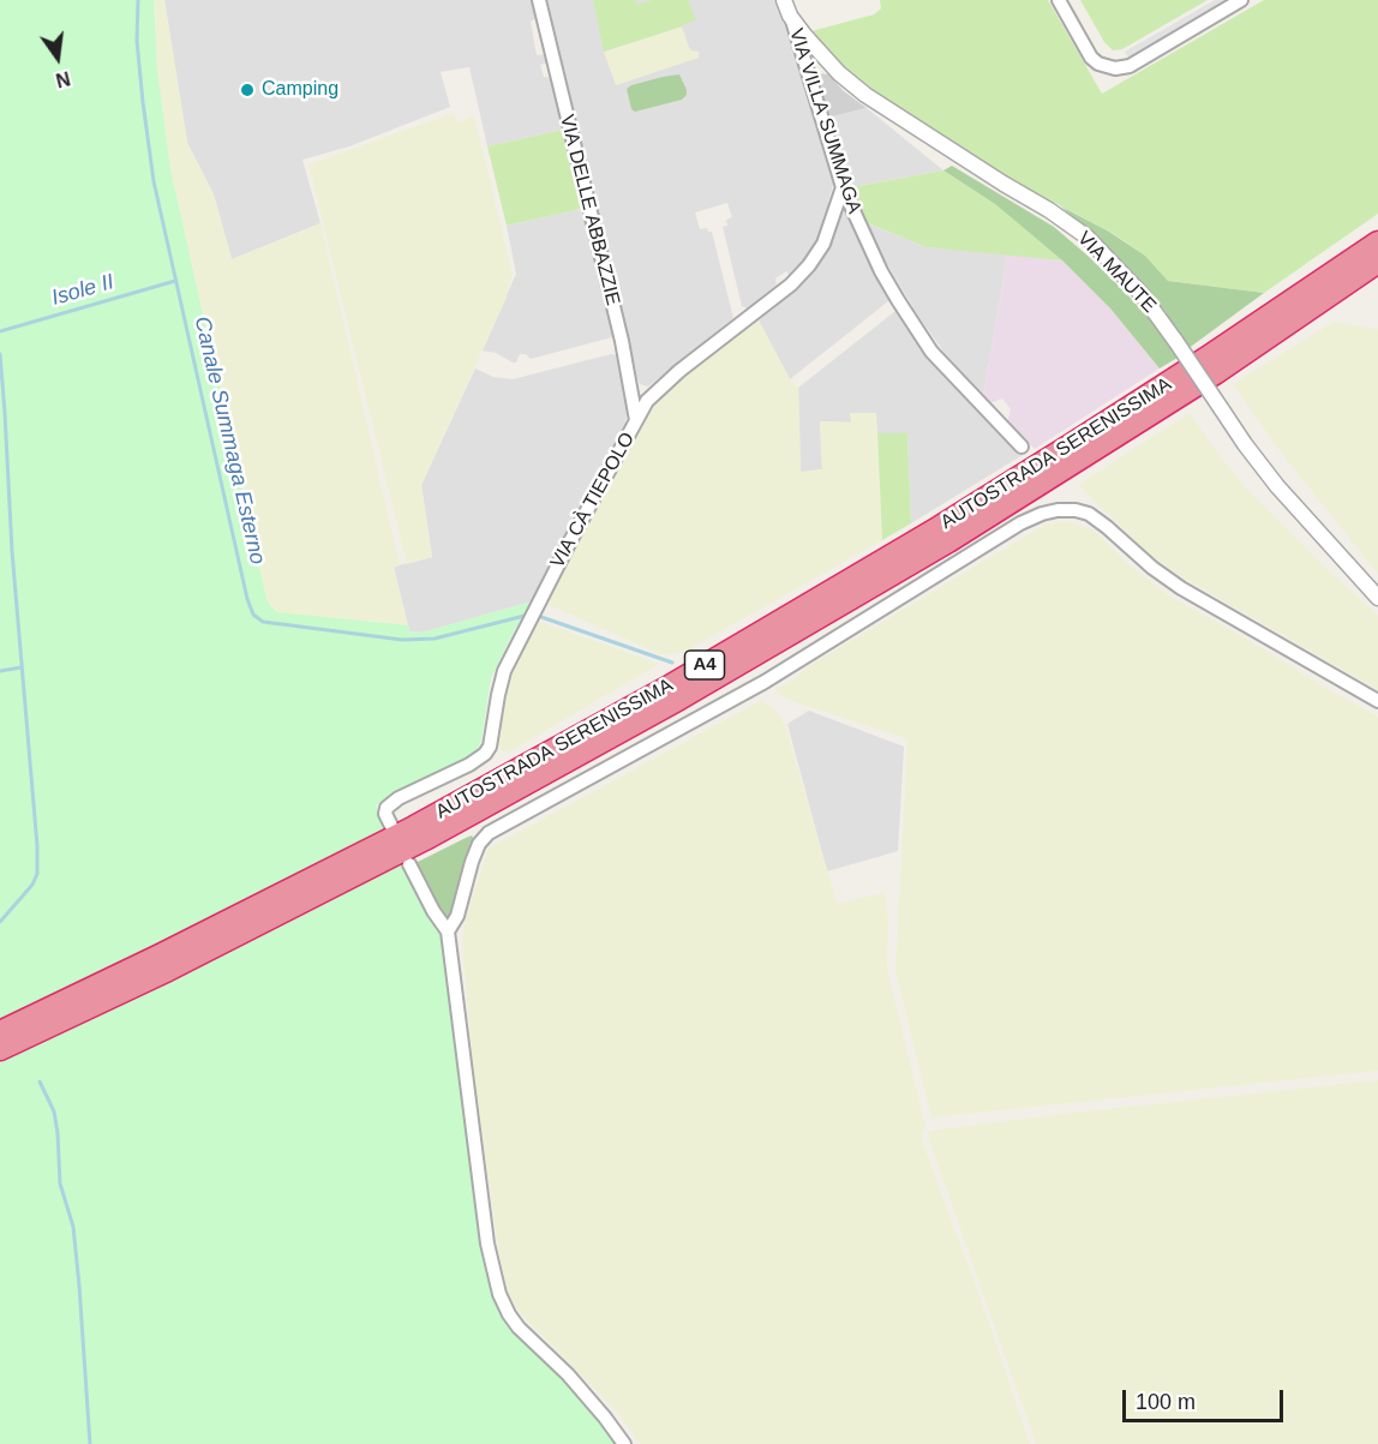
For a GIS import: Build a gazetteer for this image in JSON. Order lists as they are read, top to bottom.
{
  "streets": {
    "highway": ["AUTOSTRADA SERENISSIMA", "A4"],
    "street": [
      "VIA VILLA SUMMAGA",
      "VIA DELLE ABBAZZIE",
      "VIA MAUTE",
      "VIA CÀ TIEPOLO"
    ]
  },
  "crossings": [
    ["VIA VILLA SUMMAGA", "VIA MAUTE"],
    ["VIA VILLA SUMMAGA", "VIA CÀ TIEPOLO"],
    ["VIA DELLE ABBAZZIE", "VIA CÀ TIEPOLO"]
  ],
  "water": ["Isole II", "Canale Summaga Esterno"],
  "places": ["Camping"],
  "scale_bar": "100 m",
  "north": "bottom"
}
